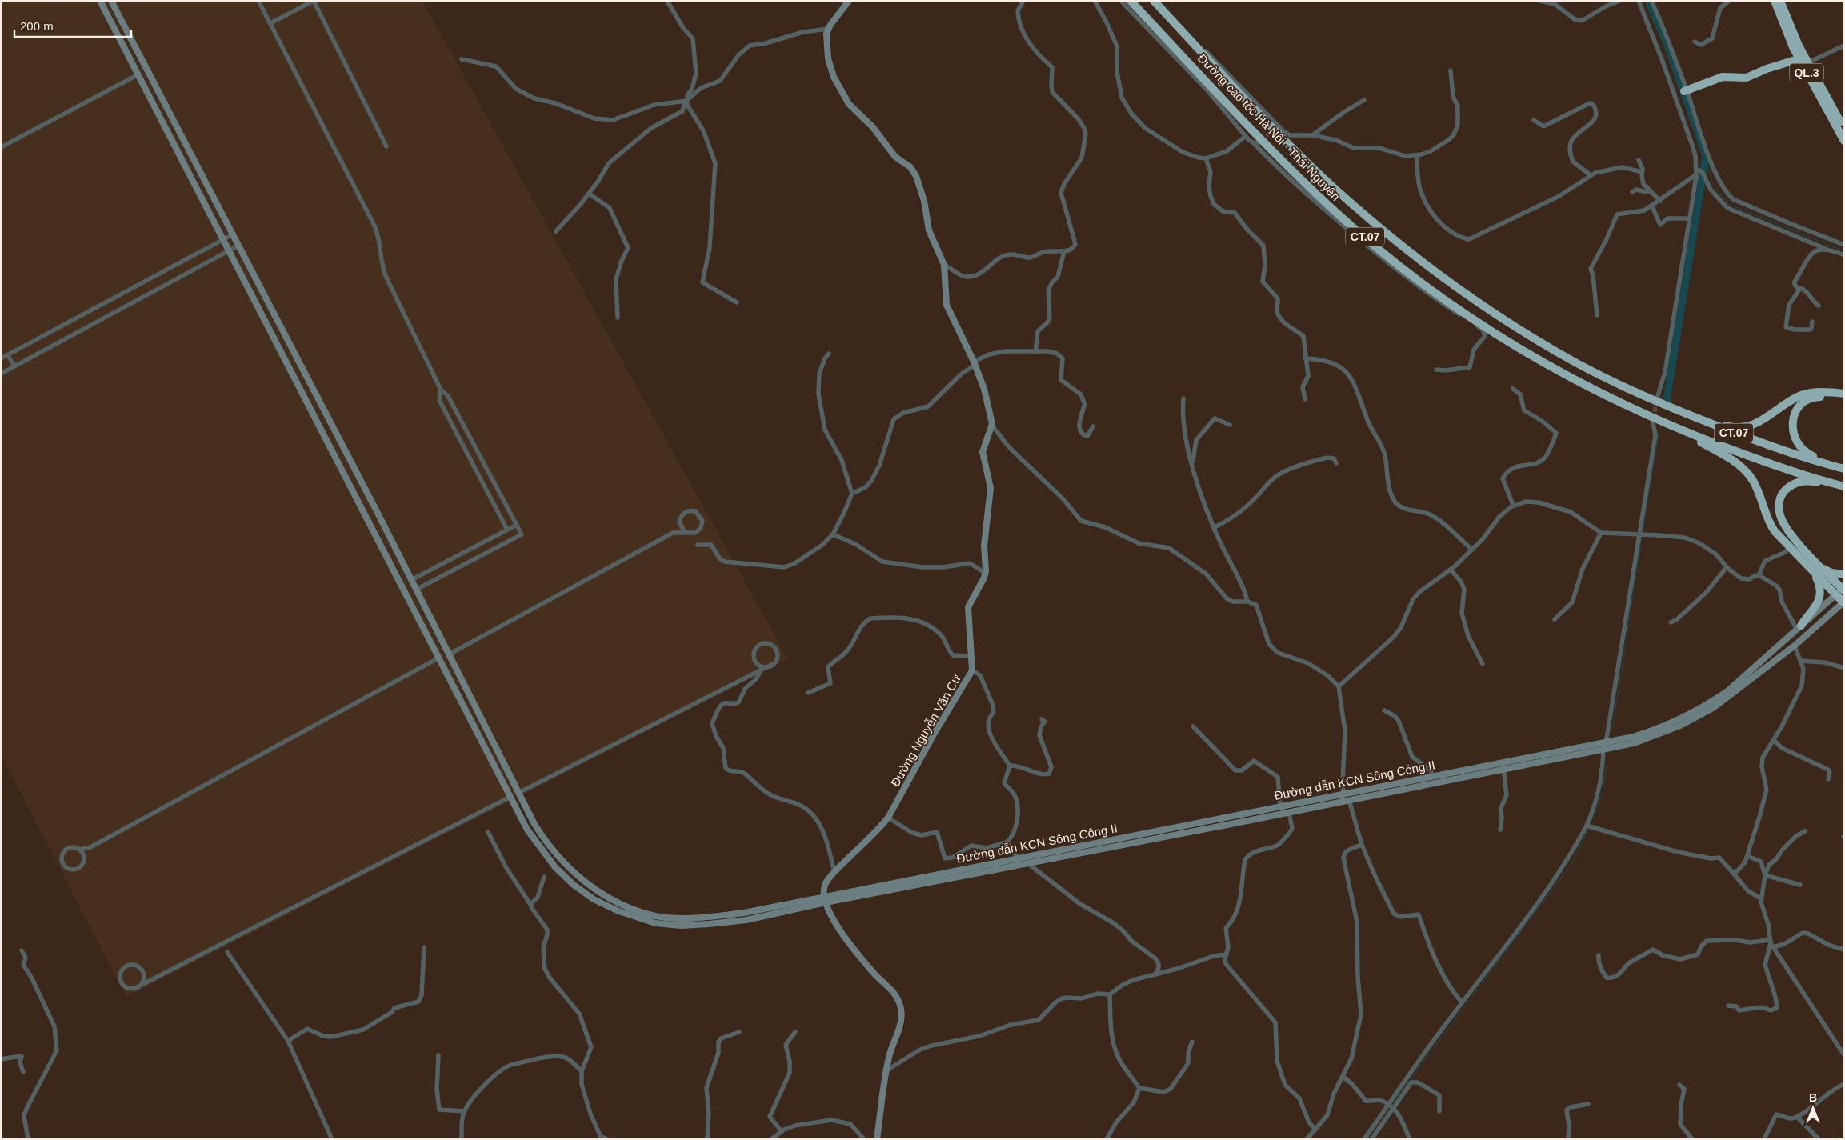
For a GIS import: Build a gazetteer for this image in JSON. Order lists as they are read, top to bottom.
{
  "streets": {
    "highway": ["QL.3", "Đường cao tốc Hà Nội - Thái Nguyên", "CT.07"],
    "street": ["Đường Nguyễn Văn Cừ", "Đường dẫn KCN Sông Công II"]
  },
  "crossings": [
    ["Đường Nguyễn Văn Cừ", "Đường dẫn KCN Sông Công II"]
  ],
  "scale_bar": "200 m",
  "north": "top"
}
